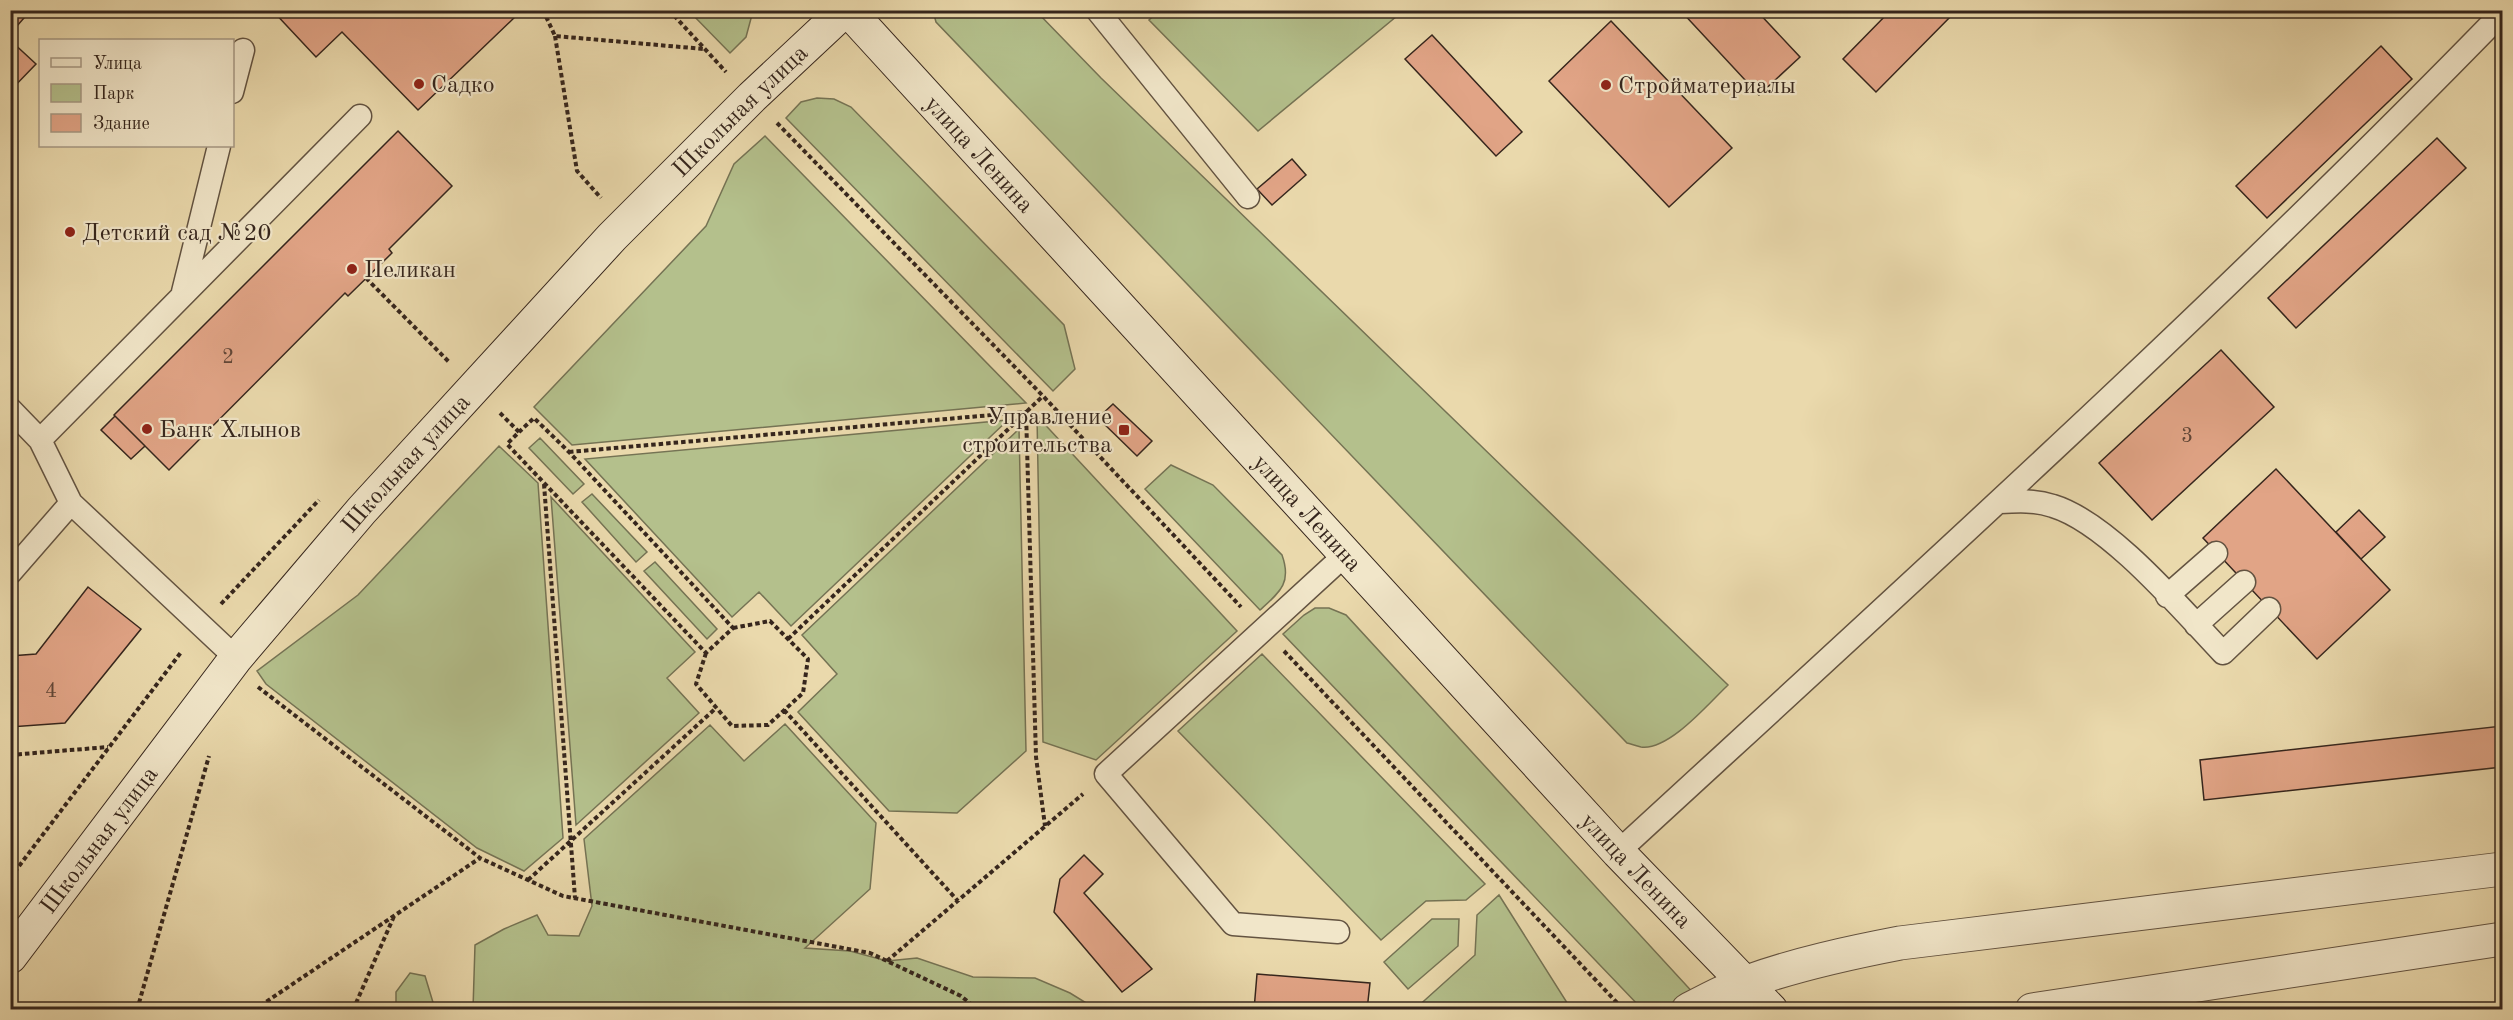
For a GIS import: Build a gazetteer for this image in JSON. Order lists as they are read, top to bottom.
{
  "streets": {
    "main road": ["Школьная улица", "улица Ленина"]
  },
  "crossings": [
    ["Школьная улица", "улица Ленина"]
  ],
  "places": {
    "other": [
      "Садко",
      "Стройматериалы",
      "Детский сад №20",
      "Пеликан",
      "Банк Хлынов"
    ],
    "transit": ["Управление строительства"]
  },
  "house_numbers": ["2", "3", "4"],
  "legend": ["Улица", "Парк", "Здание"]
}
